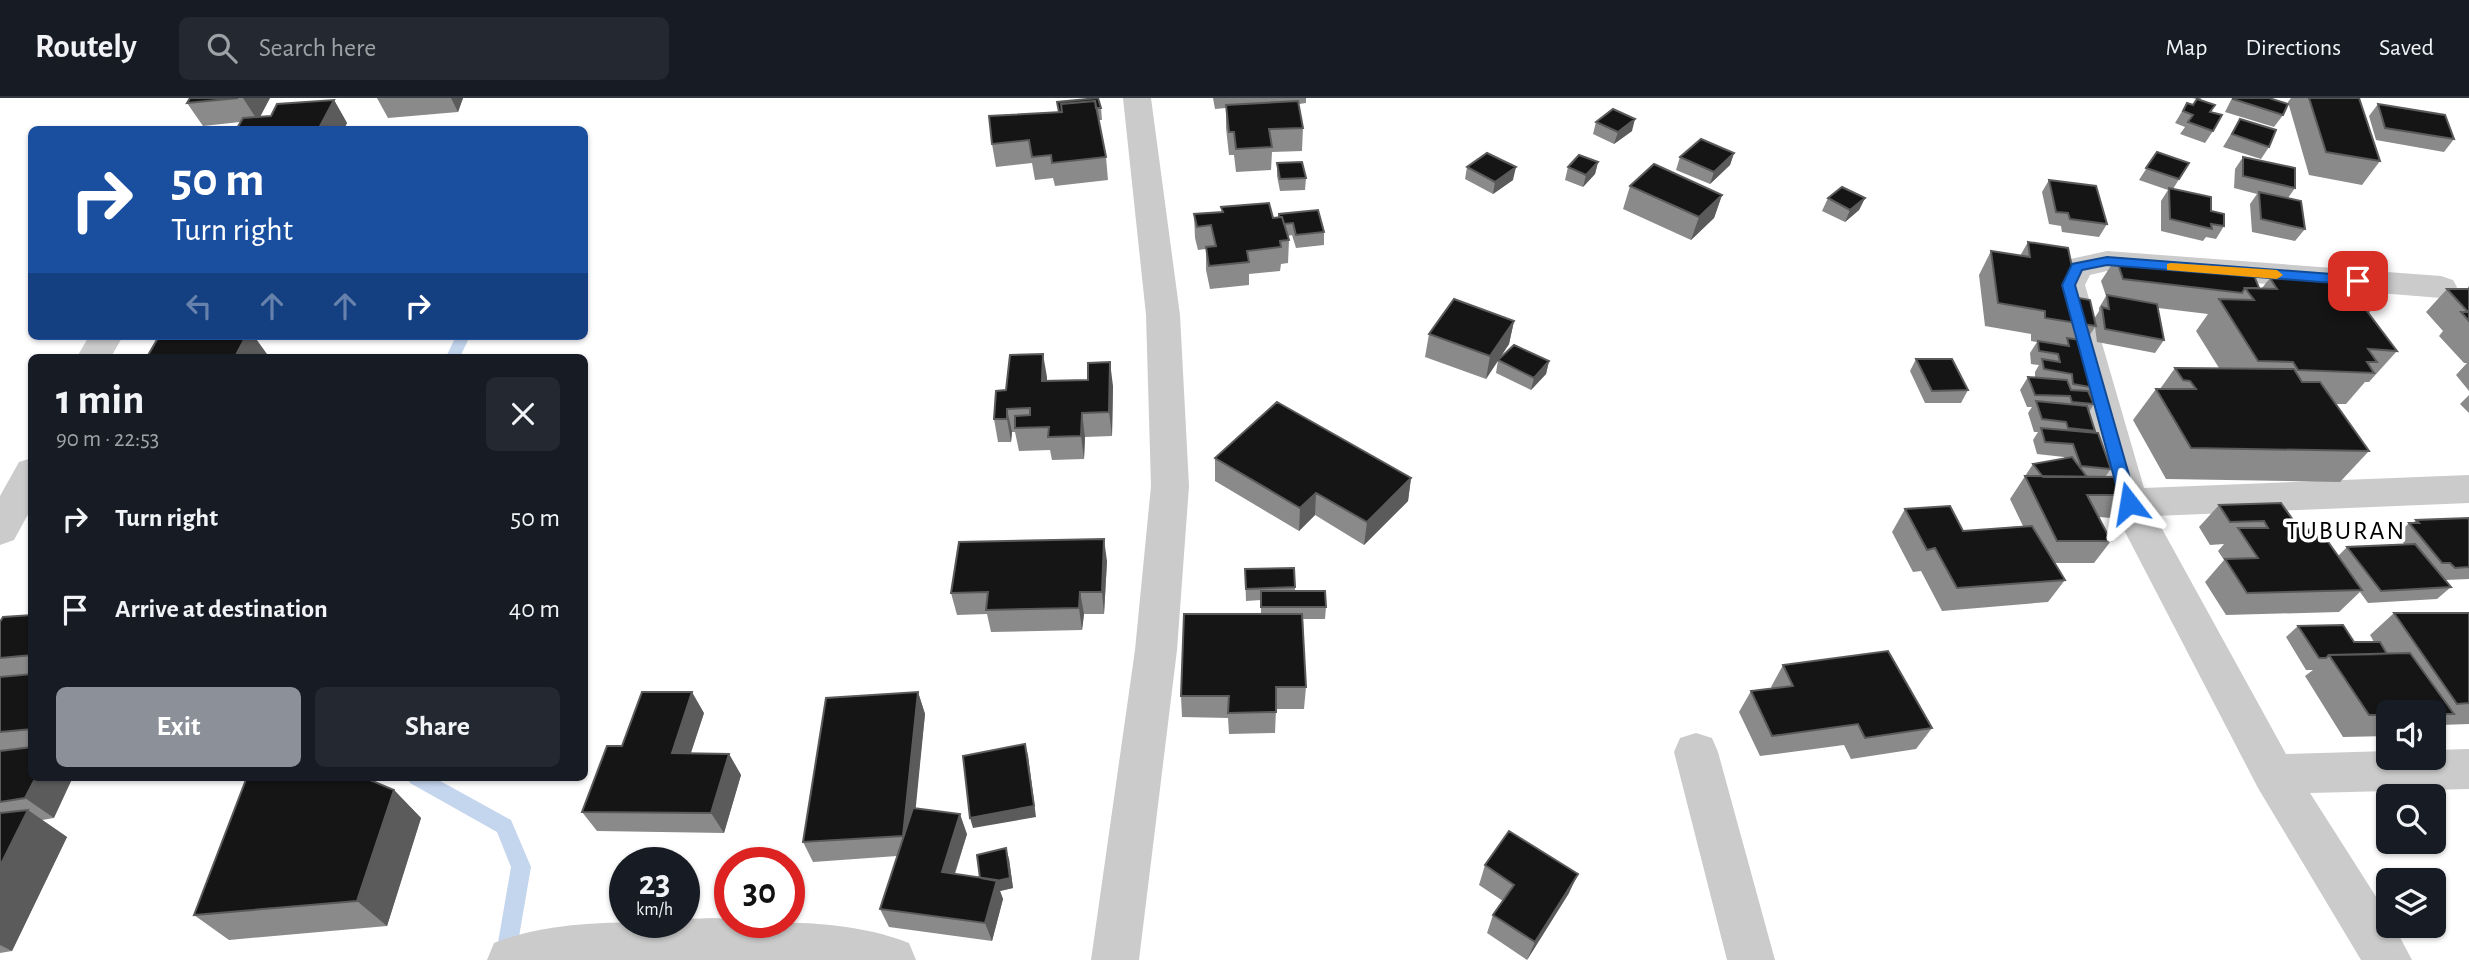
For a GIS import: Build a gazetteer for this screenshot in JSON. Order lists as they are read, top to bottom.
{
  "districts": ["TUBURAN"],
  "page": {
    "header": "Routely",
    "search": "Search here",
    "nav": ["Map", "Directions", "Saved"],
    "turn": ["50 m", "Turn right"],
    "heading": ["1 min", "90 m · 22:53"],
    "list": [
      {
        "name": "Turn right",
        "value": "50 m"
      },
      {
        "name": "Arrive at destination",
        "value": "40 m"
      }
    ],
    "buttons": ["Exit", "Share"],
    "speed": "23 km/h",
    "limit": "30"
  }
}
